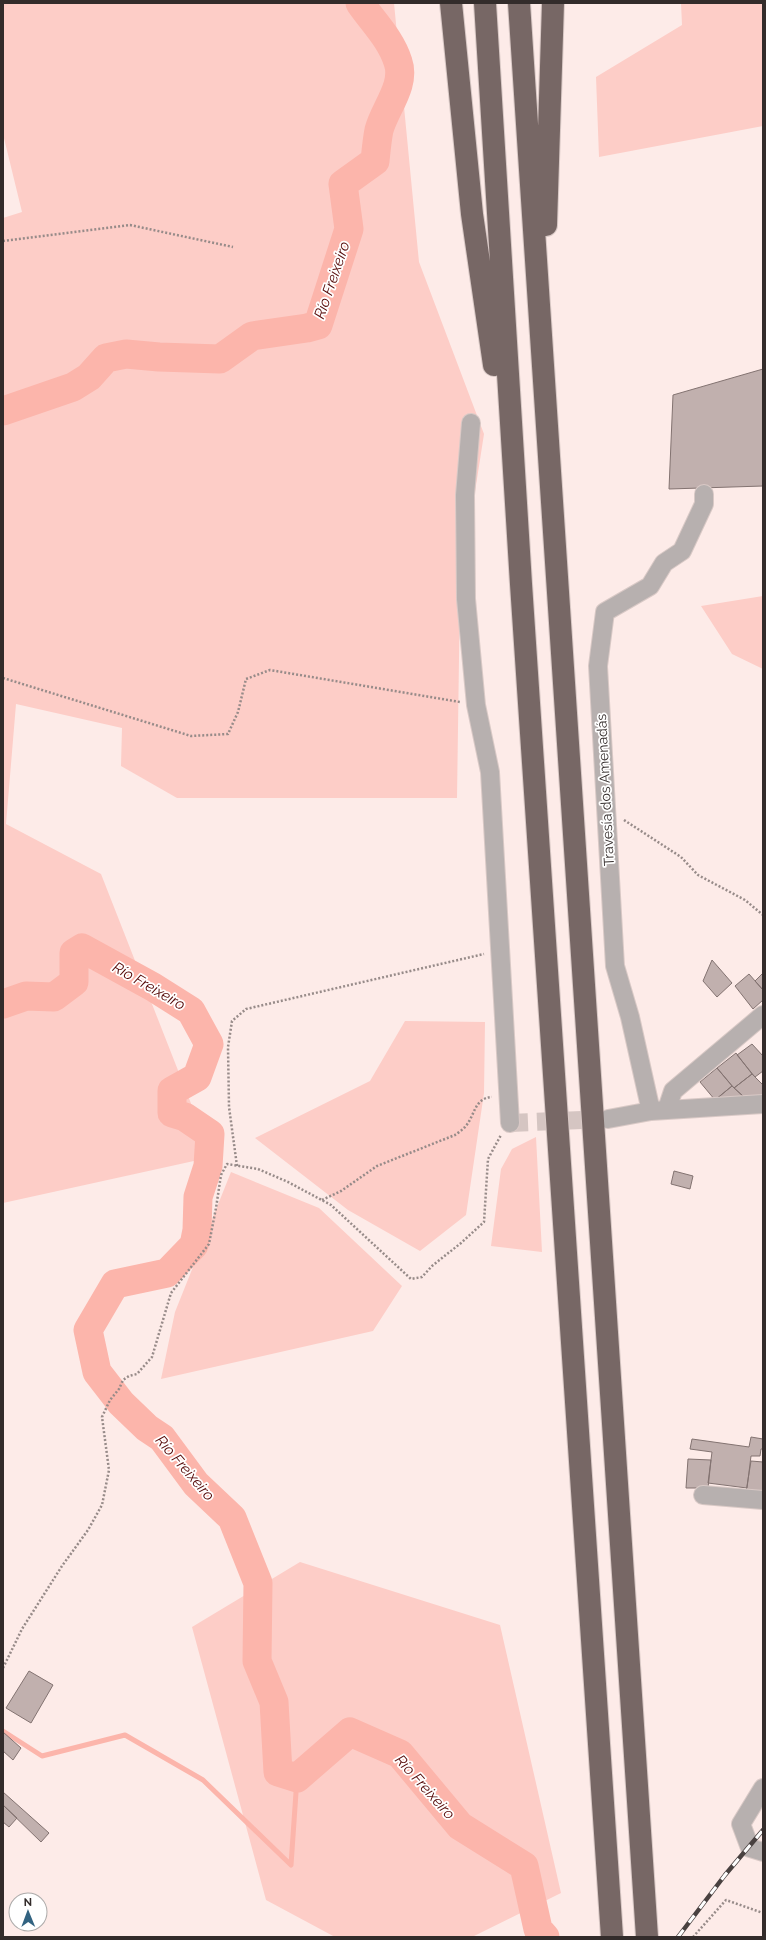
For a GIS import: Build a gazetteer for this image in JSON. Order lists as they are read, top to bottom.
{
  "streets": {
    "street": ["Travesía dos Amenadás"]
  },
  "water": ["Río Freixeiro"],
  "north": "top"
}
